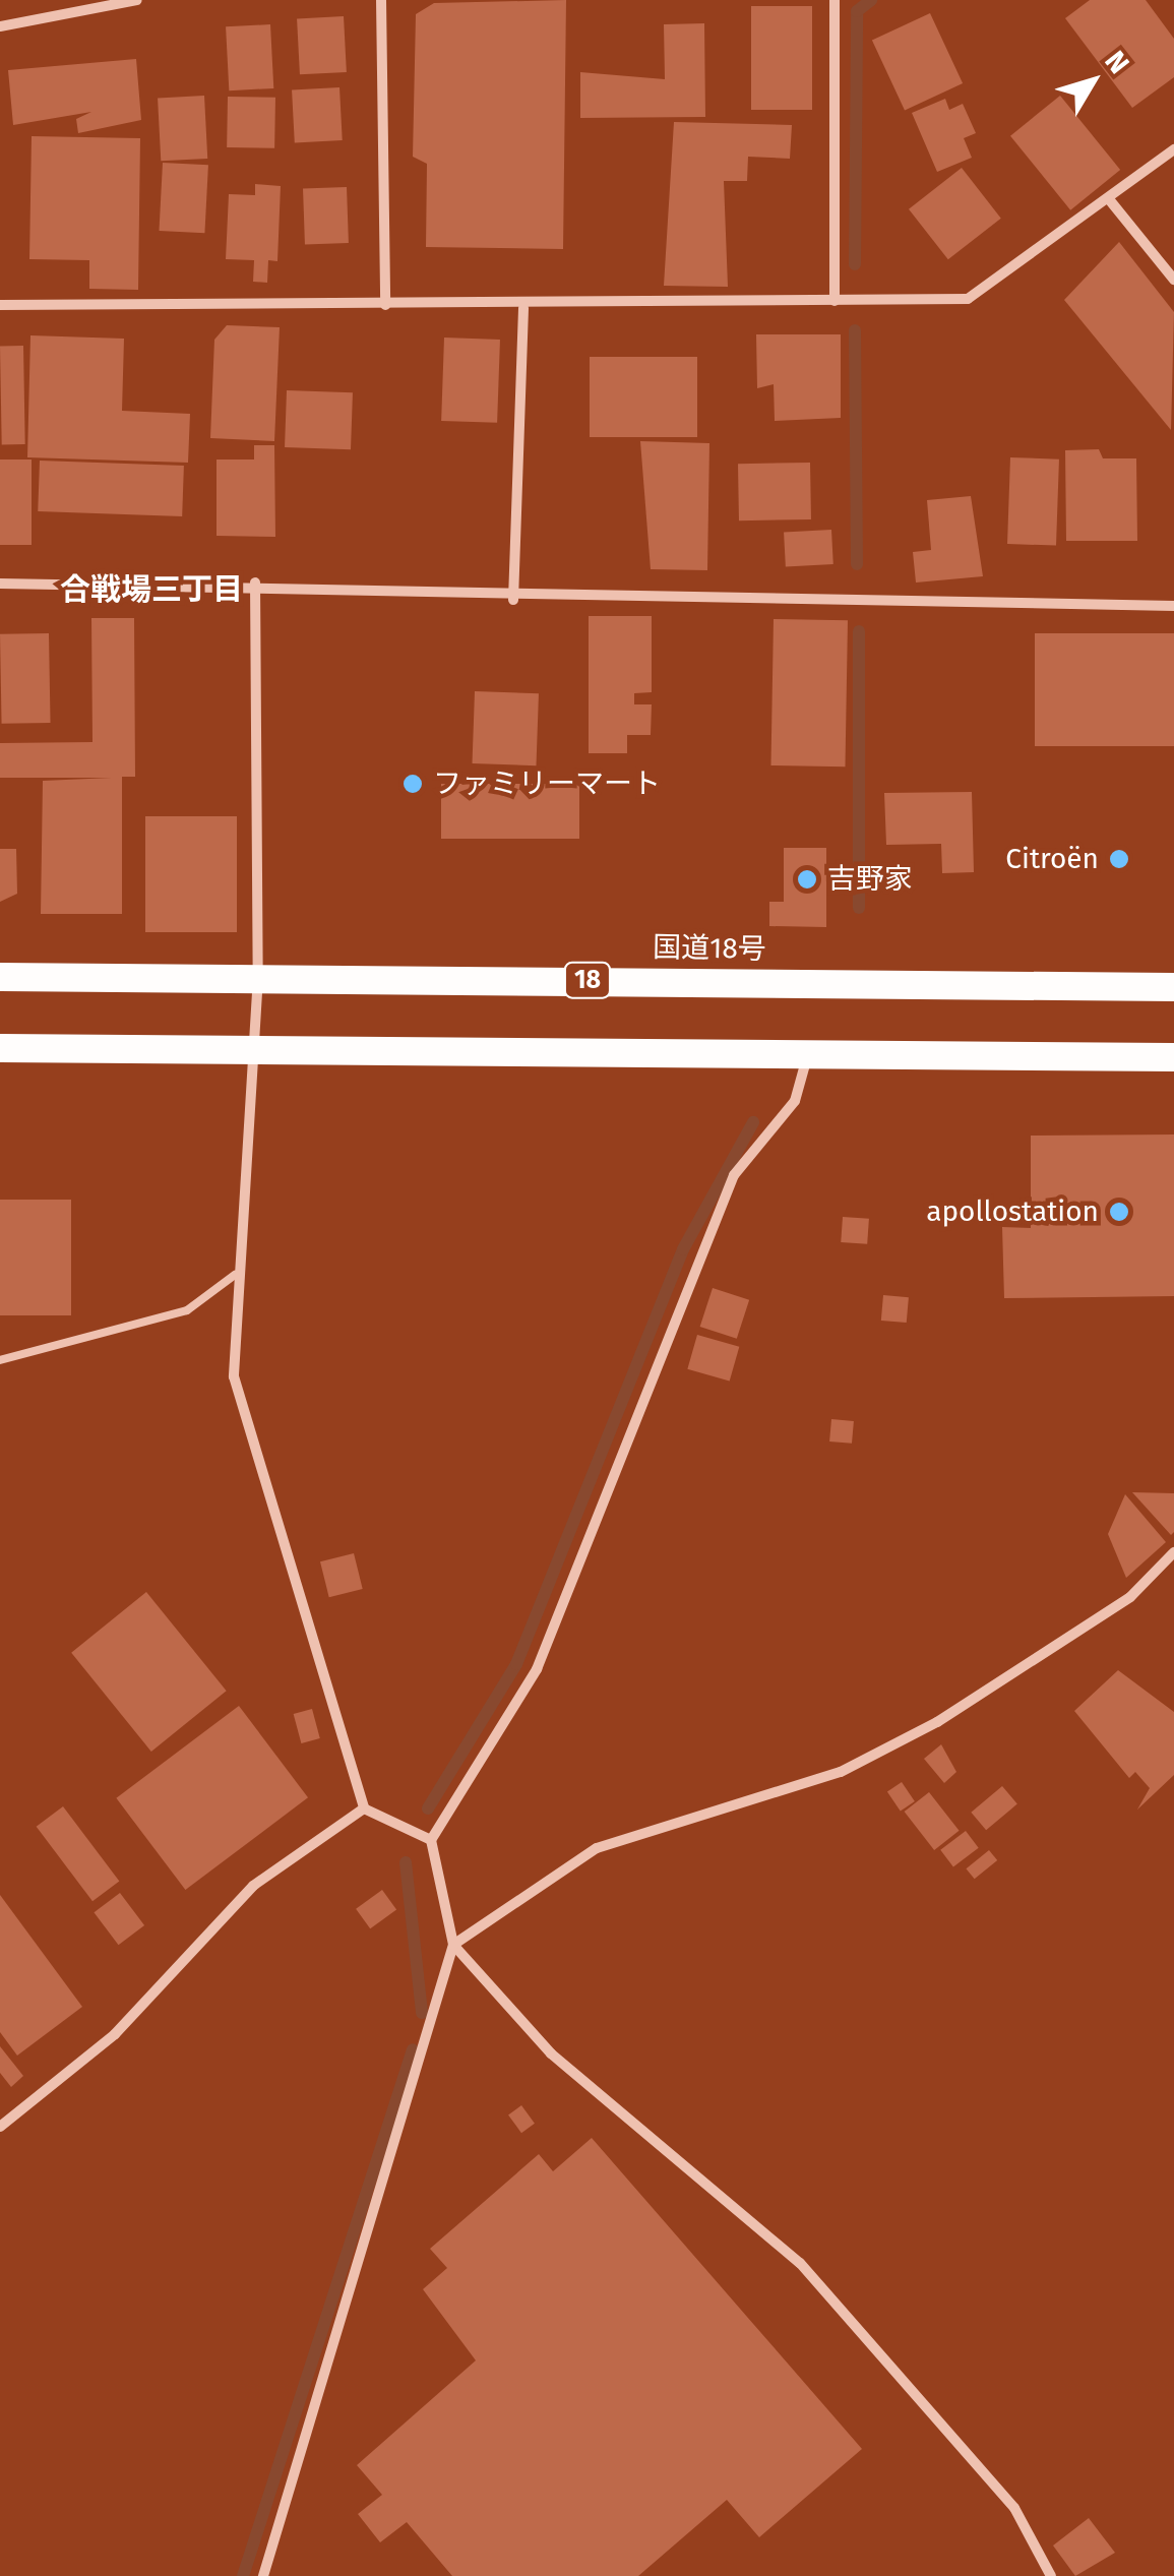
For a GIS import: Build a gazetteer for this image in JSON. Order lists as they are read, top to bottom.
{
  "streets": {
    "highway": ["国道18号", "18"]
  },
  "districts": ["合戦場三丁目"],
  "places": [
    "ファミリーマート",
    "Citroën",
    "吉野家",
    "apollostation"
  ],
  "north": "top right"
}
